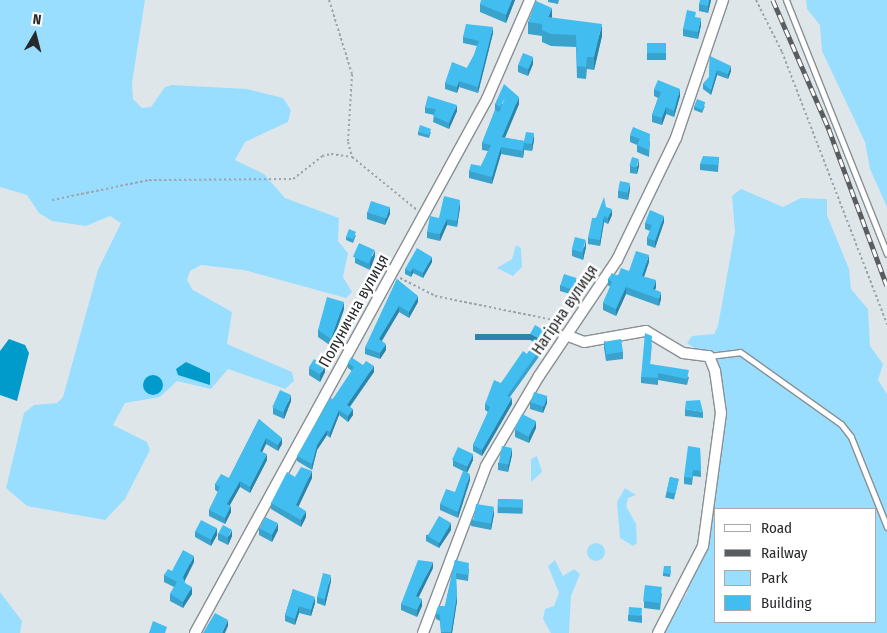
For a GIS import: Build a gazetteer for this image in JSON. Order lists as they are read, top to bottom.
{
  "streets": {
    "street": ["Нагірна вулиця", "Полунична вулиця"]
  },
  "legend": [
    "Road",
    "Railway",
    "Park",
    "Building"
  ],
  "north": "top"
}
